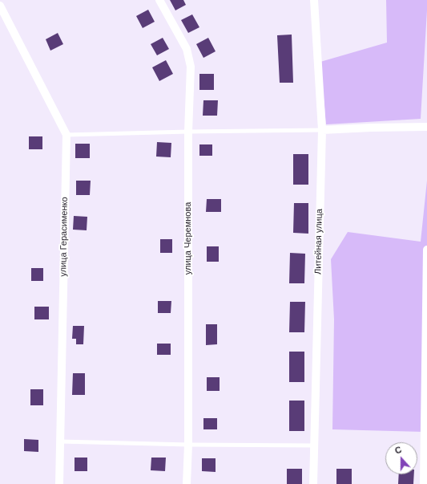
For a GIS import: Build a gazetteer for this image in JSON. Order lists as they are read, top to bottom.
{
  "streets": {
    "street": ["улица Герасименко", "улица Черемнова", "Литейная улица"]
  },
  "north": "top"
}
